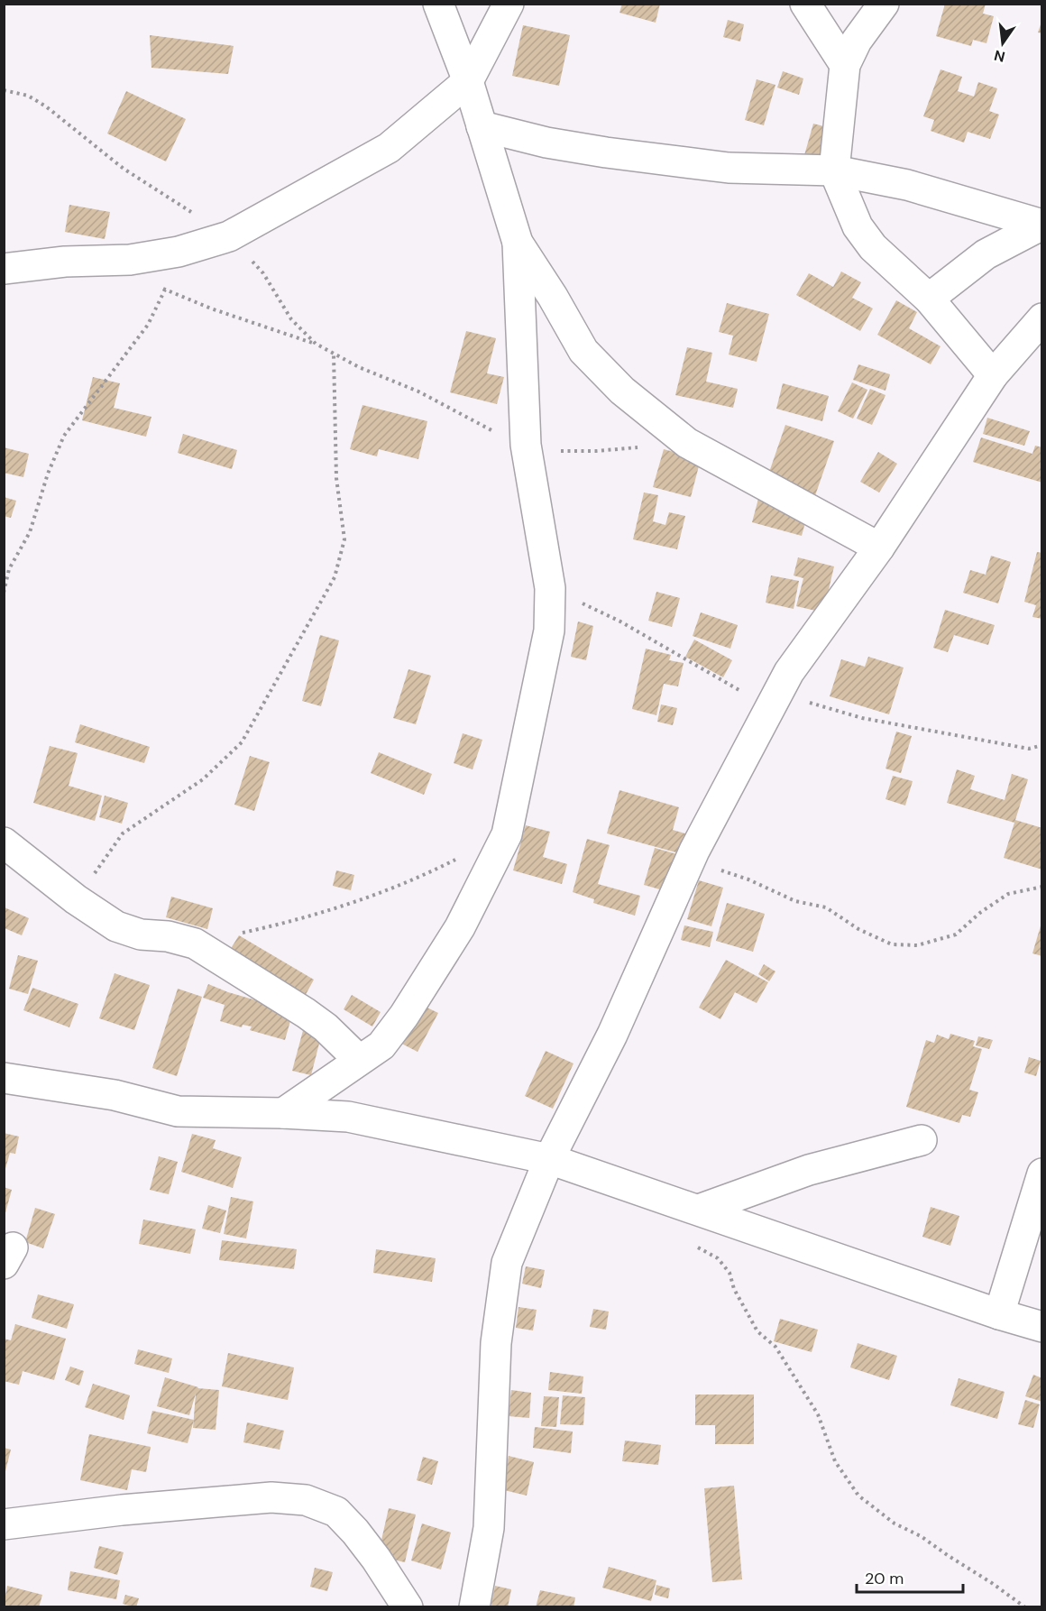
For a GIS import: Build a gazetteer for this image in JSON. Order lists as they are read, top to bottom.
{
  "scale_bar": "20 m",
  "north": "bottom"
}
